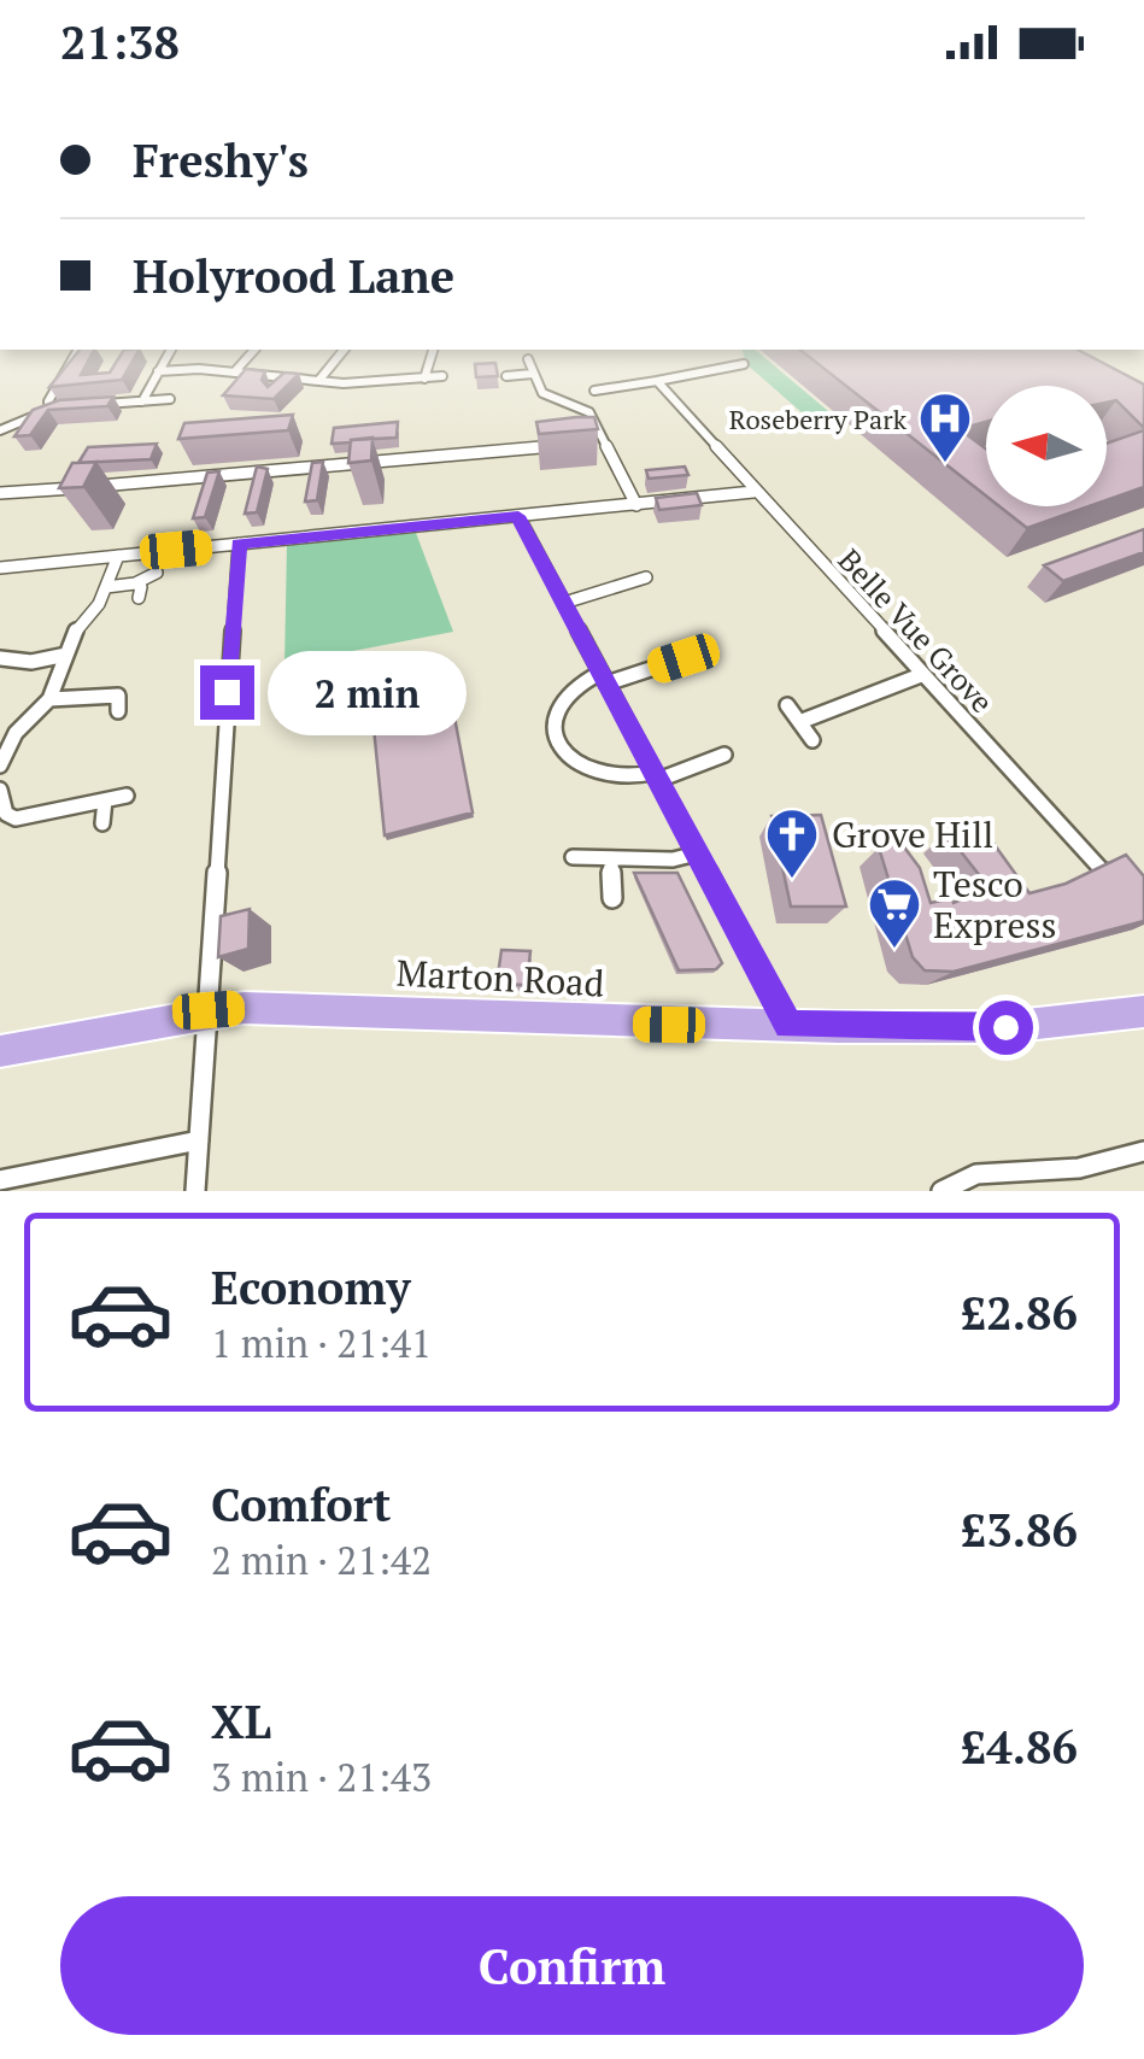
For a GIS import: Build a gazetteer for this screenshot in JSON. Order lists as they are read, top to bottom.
{
  "streets": {
    "main road": ["Marton Road"],
    "street": ["Belle Vue Grove"]
  },
  "places": {
    "hospital": ["Roseberry Park"],
    "church": ["Grove Hill"],
    "supermarket": ["Tesco Express"]
  },
  "north": "left",
  "page": {
    "status": "21:38",
    "banner": ["Freshy's", "Holyrood Lane"],
    "bubble": "2 min",
    "list": [
      {
        "name": "Economy",
        "note": "1 min · 21:41",
        "value": "£2.86"
      },
      {
        "name": "Comfort",
        "note": "2 min · 21:42",
        "value": "£3.86"
      },
      {
        "name": "XL",
        "note": "3 min · 21:43",
        "value": "£4.86"
      }
    ],
    "buttons": "Confirm"
  }
}
